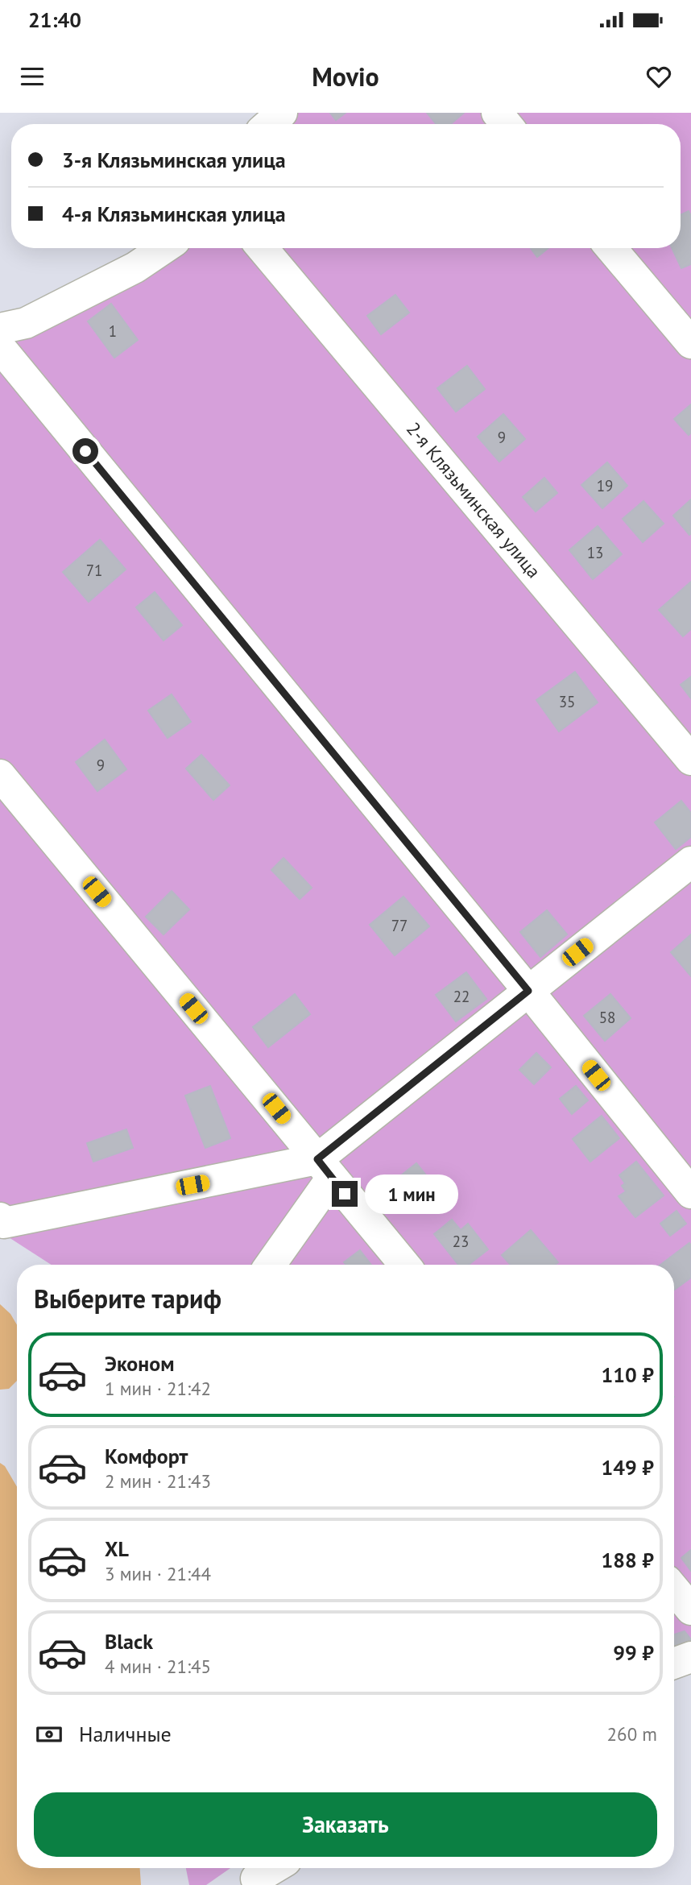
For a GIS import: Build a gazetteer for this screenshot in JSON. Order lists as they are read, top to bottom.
{
  "streets": {
    "lane": ["2-я Клязьминская улица"]
  },
  "house_numbers": [
    "1",
    "9",
    "19",
    "13",
    "71",
    "35",
    "9",
    "77",
    "22",
    "58",
    "23"
  ],
  "page": {
    "status": "21:40",
    "header": "Movio",
    "banner": ["3-я Клязьминская улица", "4-я Клязьминская улица"],
    "bubble": "1 мин",
    "heading": "Выберите тариф",
    "list": [
      {
        "name": "Эконом",
        "note": "1 мин · 21:42",
        "value": "110 ₽"
      },
      {
        "name": "Комфорт",
        "note": "2 мин · 21:43",
        "value": "149 ₽"
      },
      {
        "name": "XL",
        "note": "3 мин · 21:44",
        "value": "188 ₽"
      },
      {
        "name": "Black",
        "note": "4 мин · 21:45",
        "value": "99 ₽"
      }
    ],
    "pay": ["Наличные", "260 m"],
    "buttons": "Заказать"
  }
}
